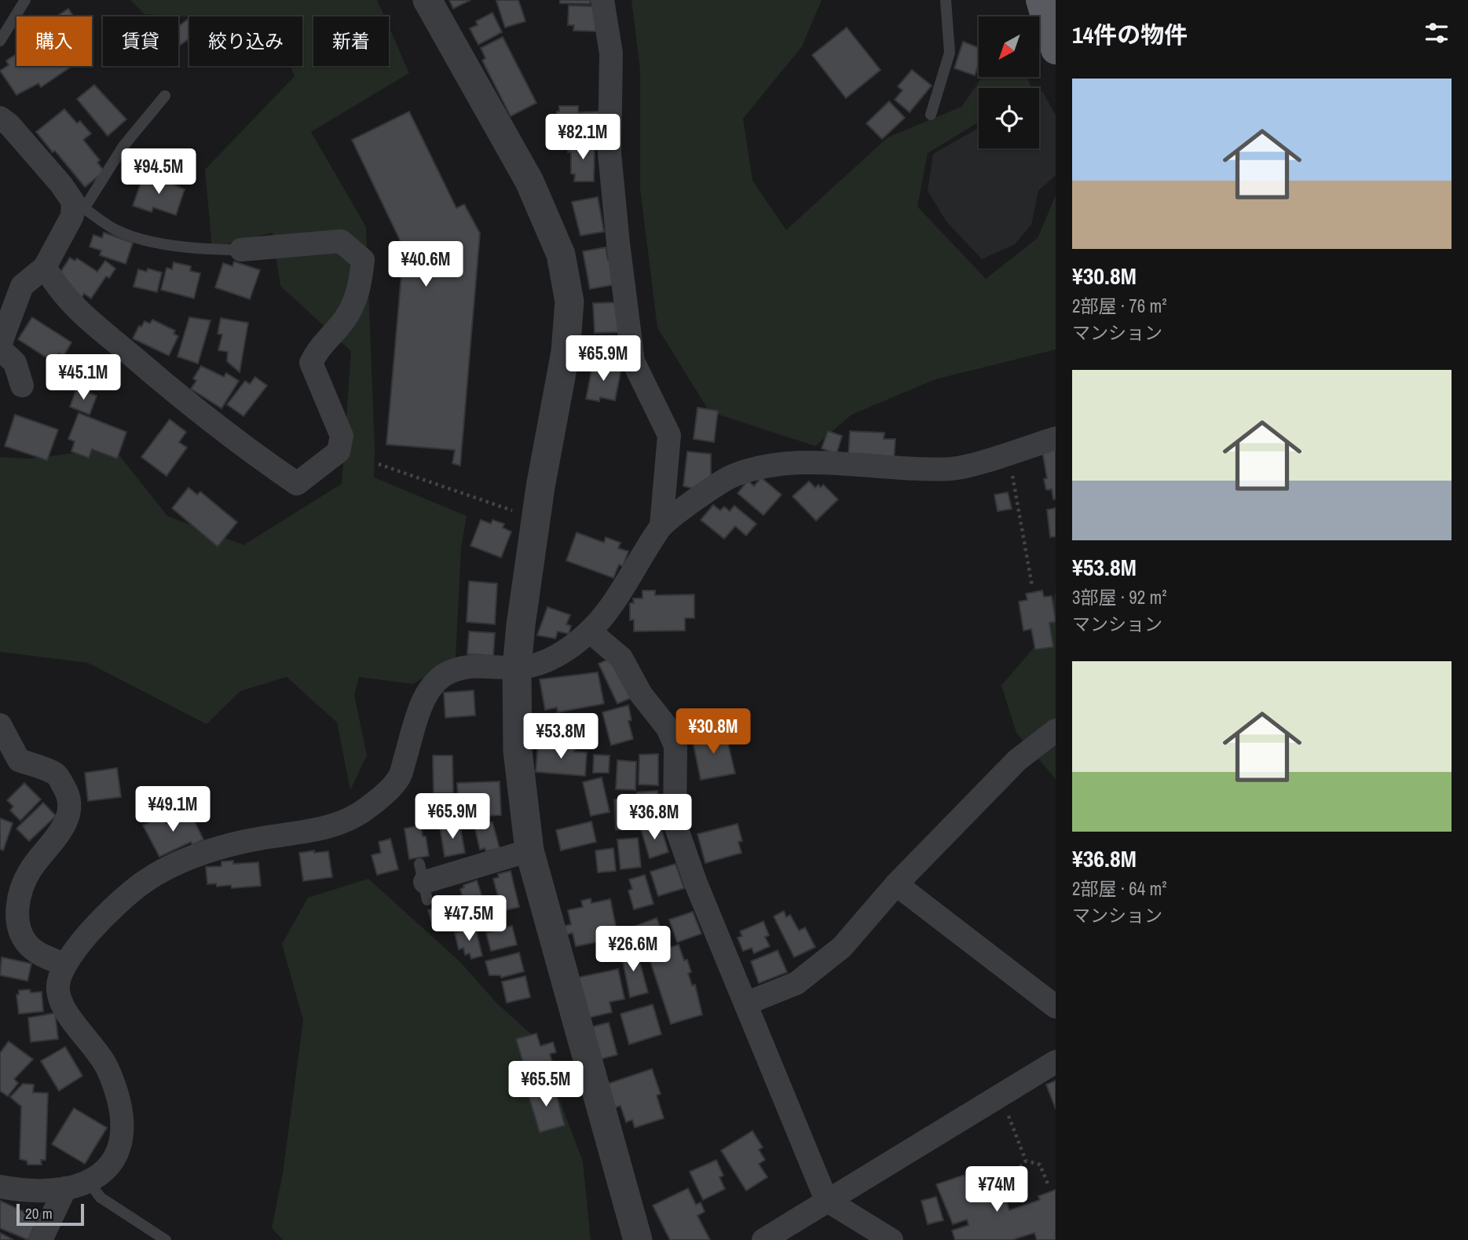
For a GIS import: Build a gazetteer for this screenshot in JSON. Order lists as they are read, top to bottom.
{
  "scale_bar": "20 m",
  "north": "bottom left",
  "page": {
    "heading": "14件の物件",
    "chip": [
      "購入",
      "賃貸",
      "絞り込み",
      "新着"
    ],
    "list": [
      {
        "name": "¥30.8M",
        "note": "2部屋 · 76 m² · マンション"
      },
      {
        "name": "¥53.8M",
        "note": "3部屋 · 92 m² · マンション"
      },
      {
        "name": "¥36.8M",
        "note": "2部屋 · 64 m² · マンション"
      }
    ],
    "price": [
      "¥82.1M",
      "¥94.5M",
      "¥40.6M",
      "¥65.9M",
      "¥45.1M",
      "¥30.8M",
      "¥53.8M",
      "¥49.1M",
      "¥65.9M",
      "¥36.8M",
      "¥47.5M",
      "¥26.6M",
      "¥65.5M",
      "¥74M"
    ],
    "scale": "20 m"
  }
}
